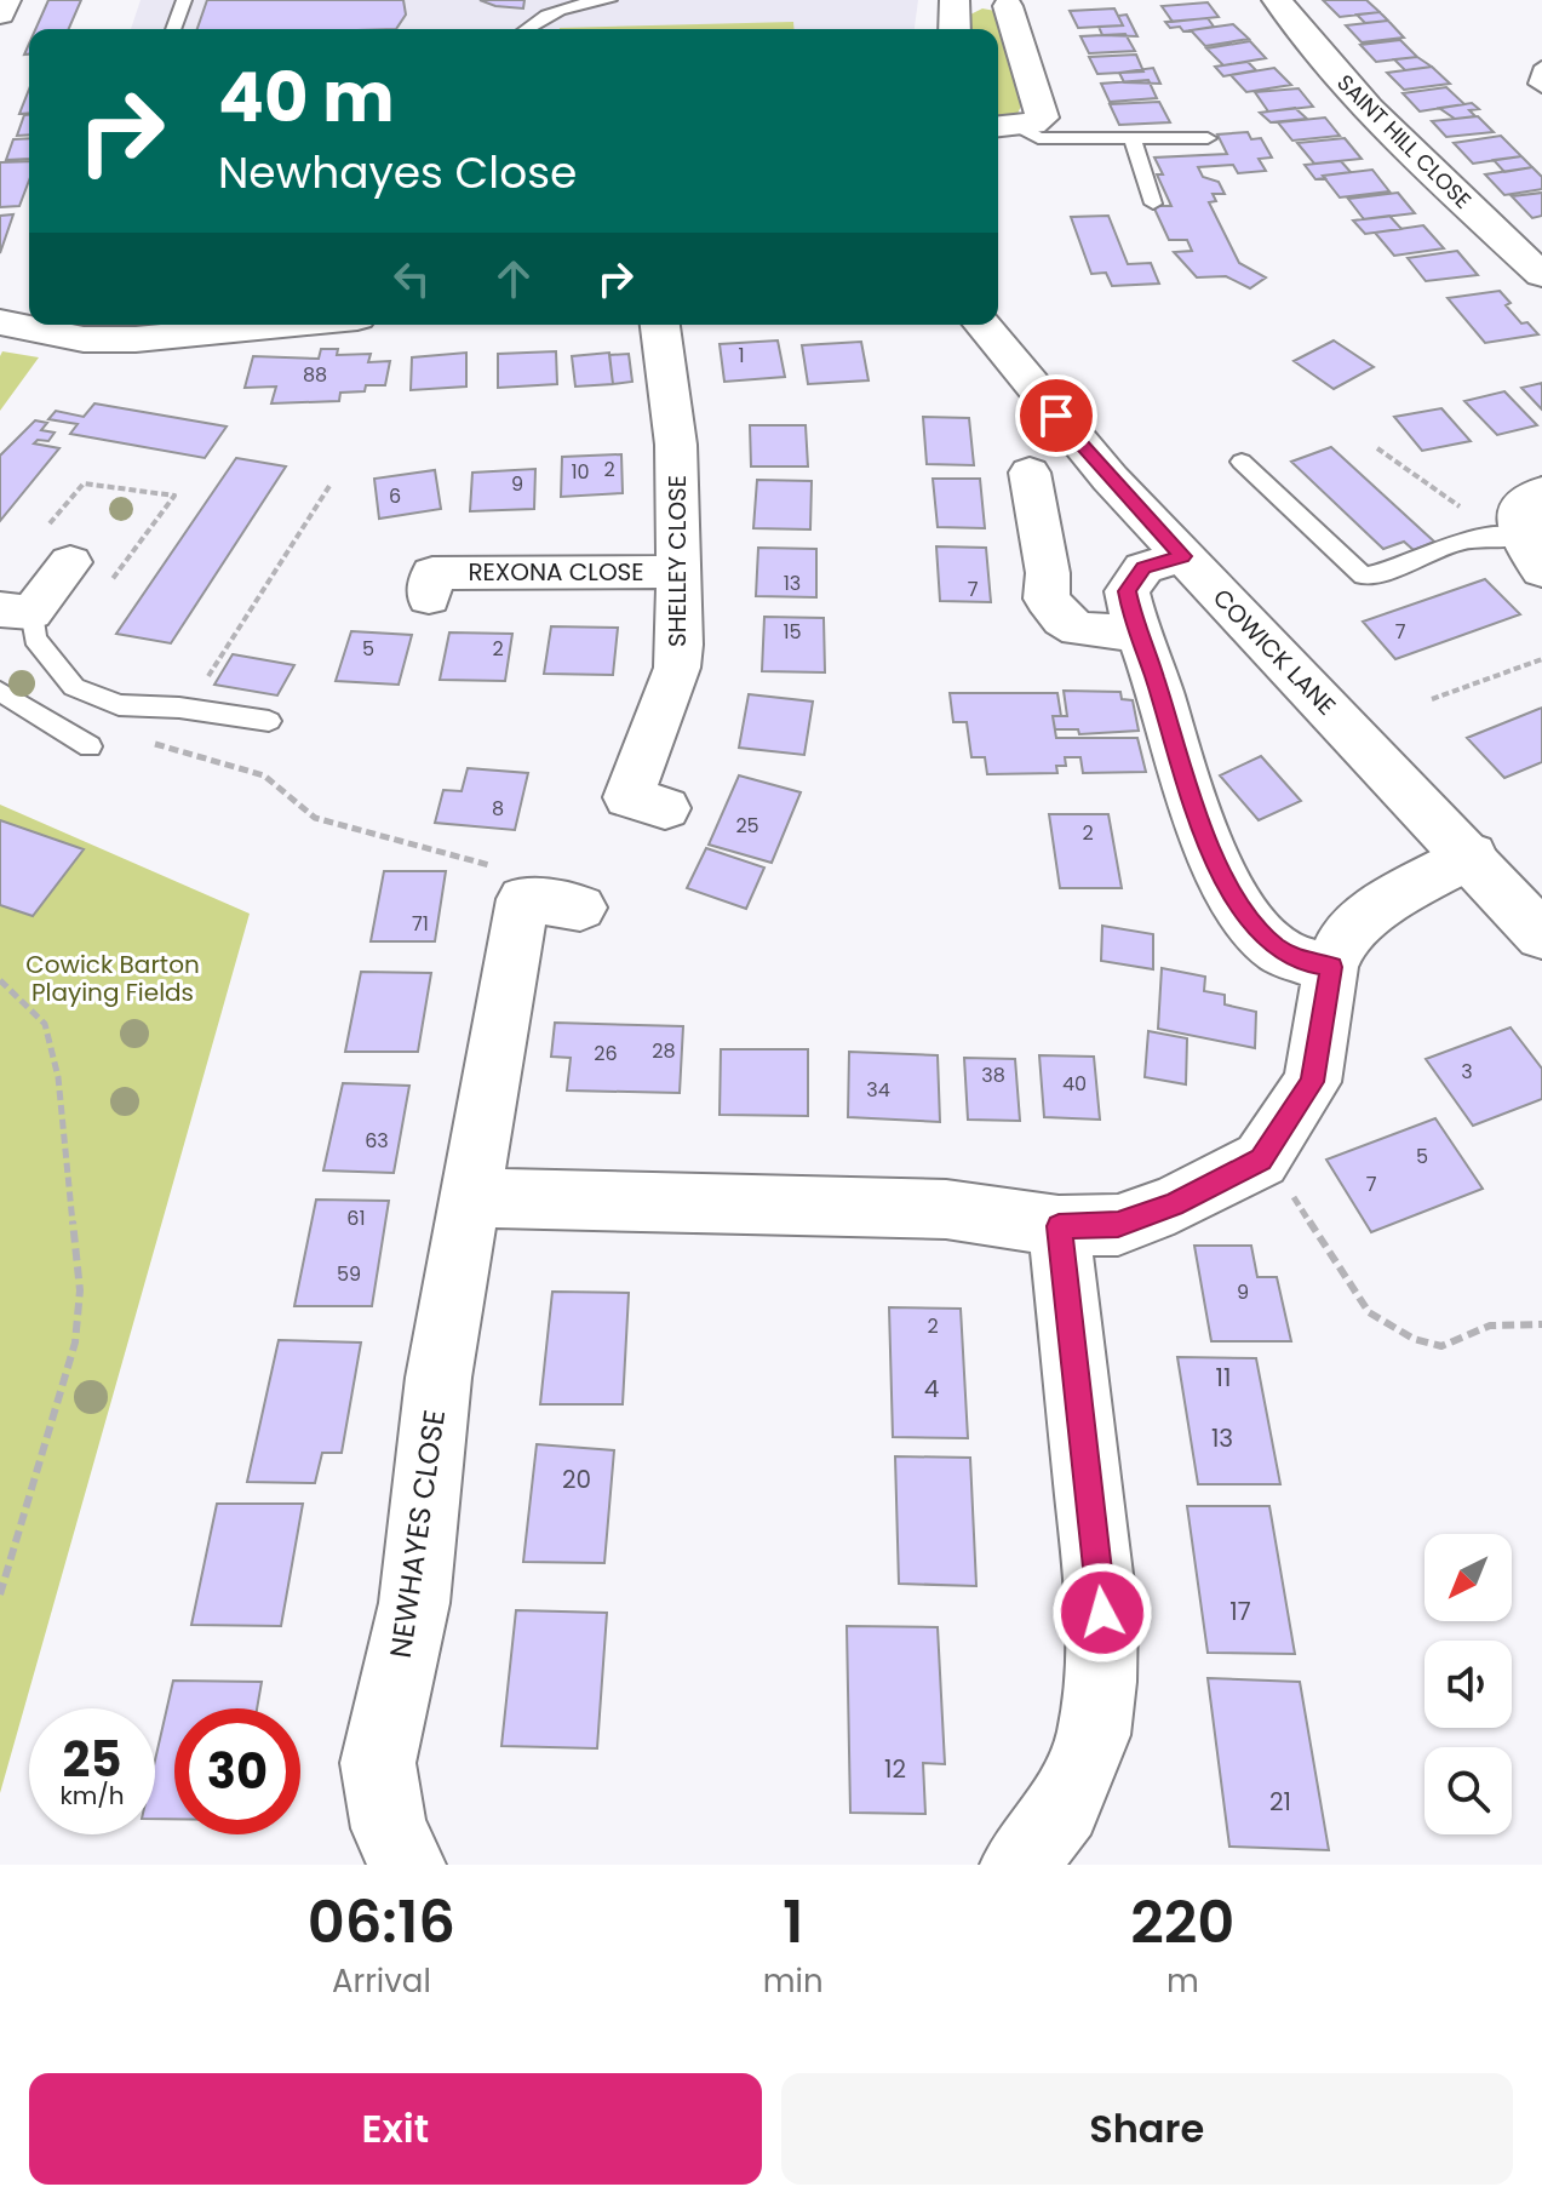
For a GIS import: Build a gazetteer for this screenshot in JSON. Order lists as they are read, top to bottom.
{
  "streets": {
    "street": [
      "SAINT HILL CLOSE",
      "SHELLEY CLOSE",
      "REXONA CLOSE",
      "COWICK LANE",
      "NEWHAYES CLOSE"
    ]
  },
  "crossings": [
    ["SHELLEY CLOSE", "REXONA CLOSE"]
  ],
  "parks": ["Cowick Barton Playing Fields"],
  "house_numbers": [
    "1",
    "88",
    "2",
    "10",
    "9",
    "6",
    "13",
    "7",
    "15",
    "7",
    "5",
    "2",
    "8",
    "25",
    "2",
    "71",
    "28",
    "26",
    "3",
    "38",
    "40",
    "34",
    "63",
    "5",
    "7",
    "61",
    "59",
    "9",
    "2",
    "11",
    "4",
    "13",
    "20",
    "17",
    "12",
    "21"
  ],
  "north": "bottom left",
  "page": {
    "turn": ["40 m", "Newhayes Close"],
    "speed": "25 km/h",
    "limit": "30",
    "eta": [
      "06:16",
      "Arrival",
      "1",
      "min",
      "220",
      "m"
    ],
    "buttons": ["Exit", "Share"]
  }
}
